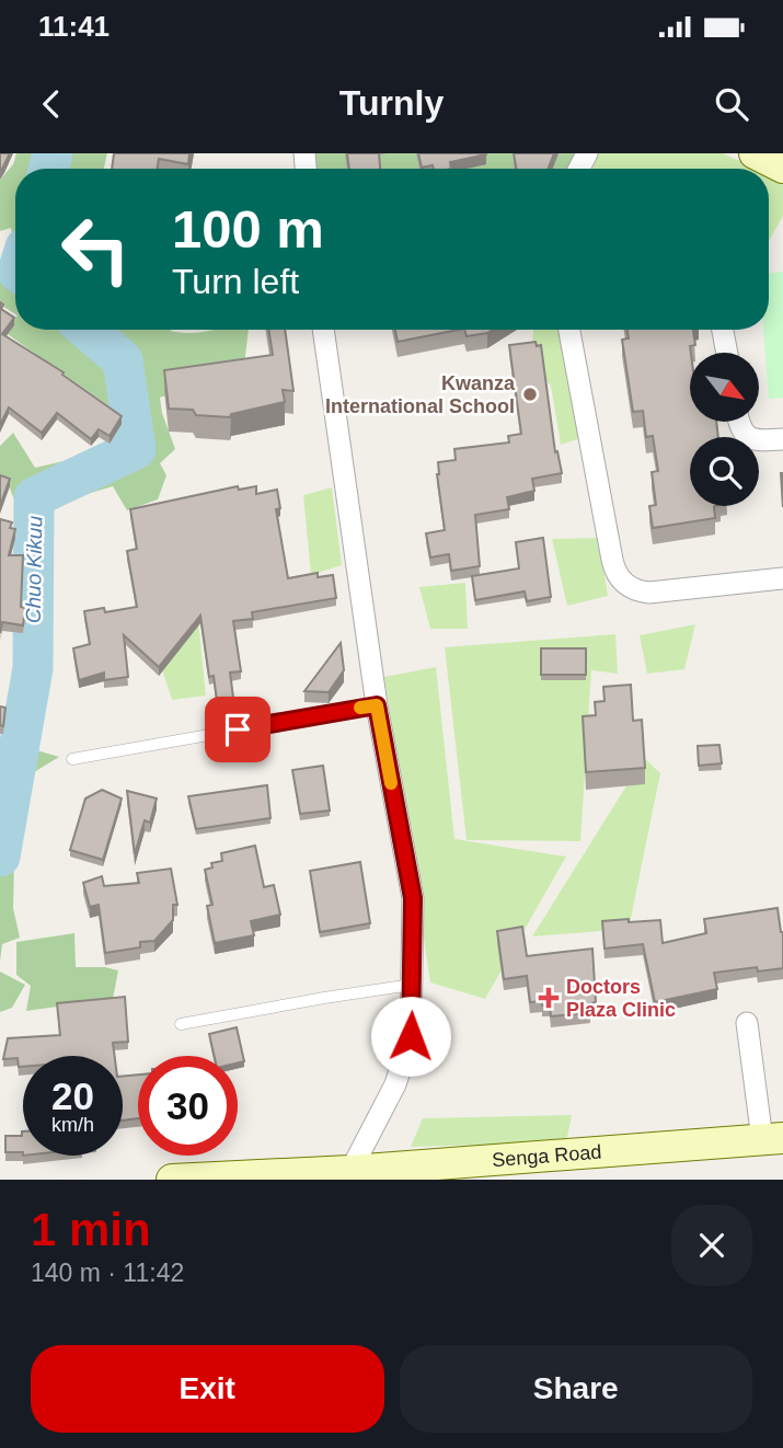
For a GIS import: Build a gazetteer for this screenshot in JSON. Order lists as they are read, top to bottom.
{
  "streets": {
    "street": ["Senga Road"]
  },
  "water": ["Chuo Kikuu"],
  "places": {
    "other": ["Kwanza International School"],
    "health": ["Doctors Plaza Clinic"]
  },
  "north": "bottom right",
  "page": {
    "status": "11:41",
    "header": "Turnly",
    "turn": ["100 m", "Turn left"],
    "speed": "20 km/h",
    "limit": "30",
    "heading": ["1 min", "140 m · 11:42"],
    "buttons": ["Exit", "Share"]
  }
}
